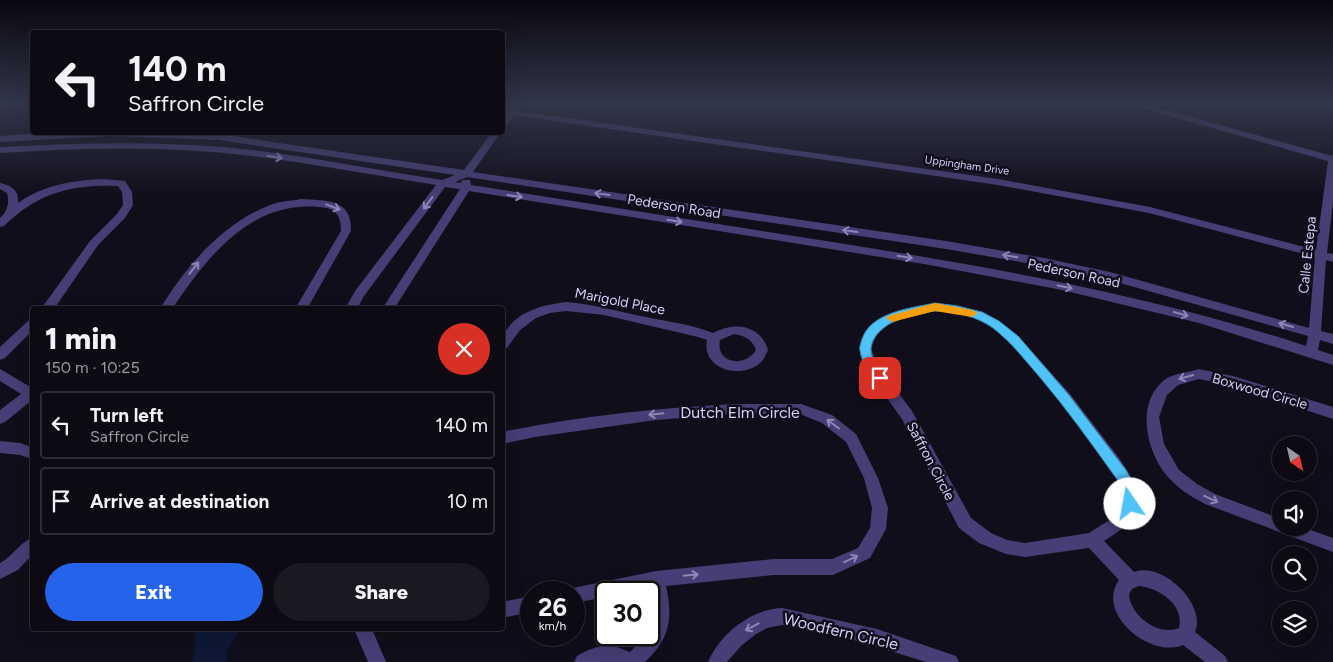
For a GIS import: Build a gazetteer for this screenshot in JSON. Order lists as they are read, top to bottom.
{
  "streets": {
    "street": [
      "Uppingham Drive",
      "Pederson Road",
      "Calle Estepa",
      "Marigold Place",
      "Boxwood Circle",
      "Dutch Elm Circle",
      "Saffron Circle",
      "Woodfern Circle"
    ]
  },
  "crossings": [
    ["Uppingham Drive", "Calle Estepa"],
    ["Pederson Road", "Calle Estepa"]
  ],
  "one_way": ["Woodfern Circle"],
  "north": "bottom right",
  "page": {
    "turn": ["140 m", "Saffron Circle"],
    "heading": ["1 min", "150 m · 10:25"],
    "list": [
      {
        "name": "Turn left",
        "note": "Saffron Circle",
        "value": "140 m"
      },
      {
        "name": "Arrive at destination",
        "value": "10 m"
      }
    ],
    "buttons": ["Exit", "Share"],
    "speed": "26 km/h",
    "limit": "30"
  }
}
